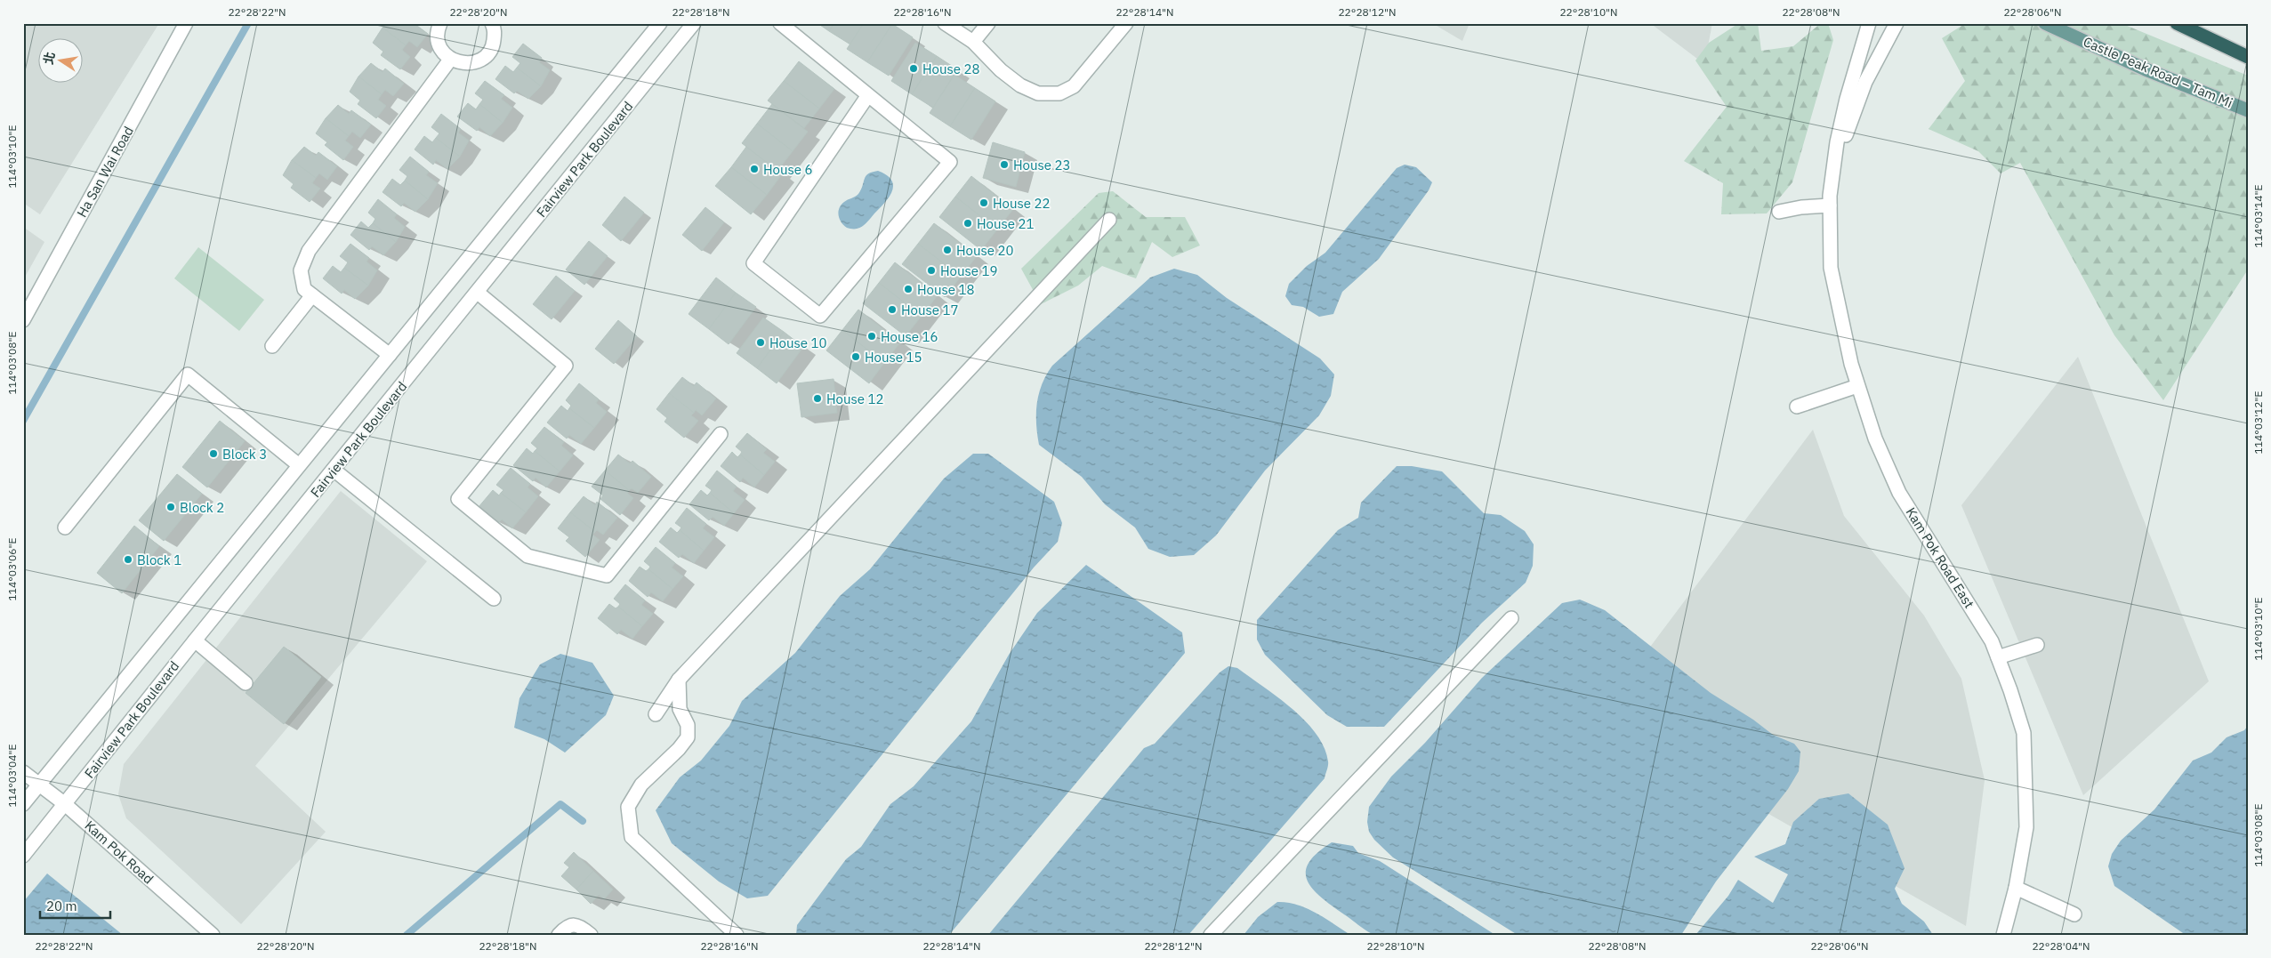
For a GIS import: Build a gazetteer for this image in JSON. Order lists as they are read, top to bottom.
{
  "streets": {
    "main road": ["Castle Peak Road – Tam Mi"],
    "street": [
      "Fairview Park Boulevard",
      "Ha San Wai Road",
      "Kam Pok Road East",
      "Kam Pok Road"
    ]
  },
  "crossings": [
    ["Fairview Park Boulevard", "Kam Pok Road"]
  ],
  "places": [
    "House 28",
    "House 23",
    "House 6",
    "House 22",
    "House 21",
    "House 20",
    "House 19",
    "House 18",
    "House 17",
    "House 16",
    "House 10",
    "House 15",
    "House 12",
    "Block 3",
    "Block 2",
    "Block 1"
  ],
  "scale_bar": "20 m",
  "north": "left",
  "coordinates": [
    "22°28'22\"N",
    "22°28'20\"N",
    "22°28'18\"N",
    "22°28'16\"N",
    "22°28'14\"N",
    "22°28'12\"N",
    "22°28'10\"N",
    "22°28'08\"N",
    "22°28'06\"N",
    "114°03'10\"E",
    "114°03'14\"E",
    "114°03'08\"E",
    "114°03'12\"E",
    "114°03'06\"E",
    "114°03'04\"E",
    "22°28'04\"N"
  ]
}
